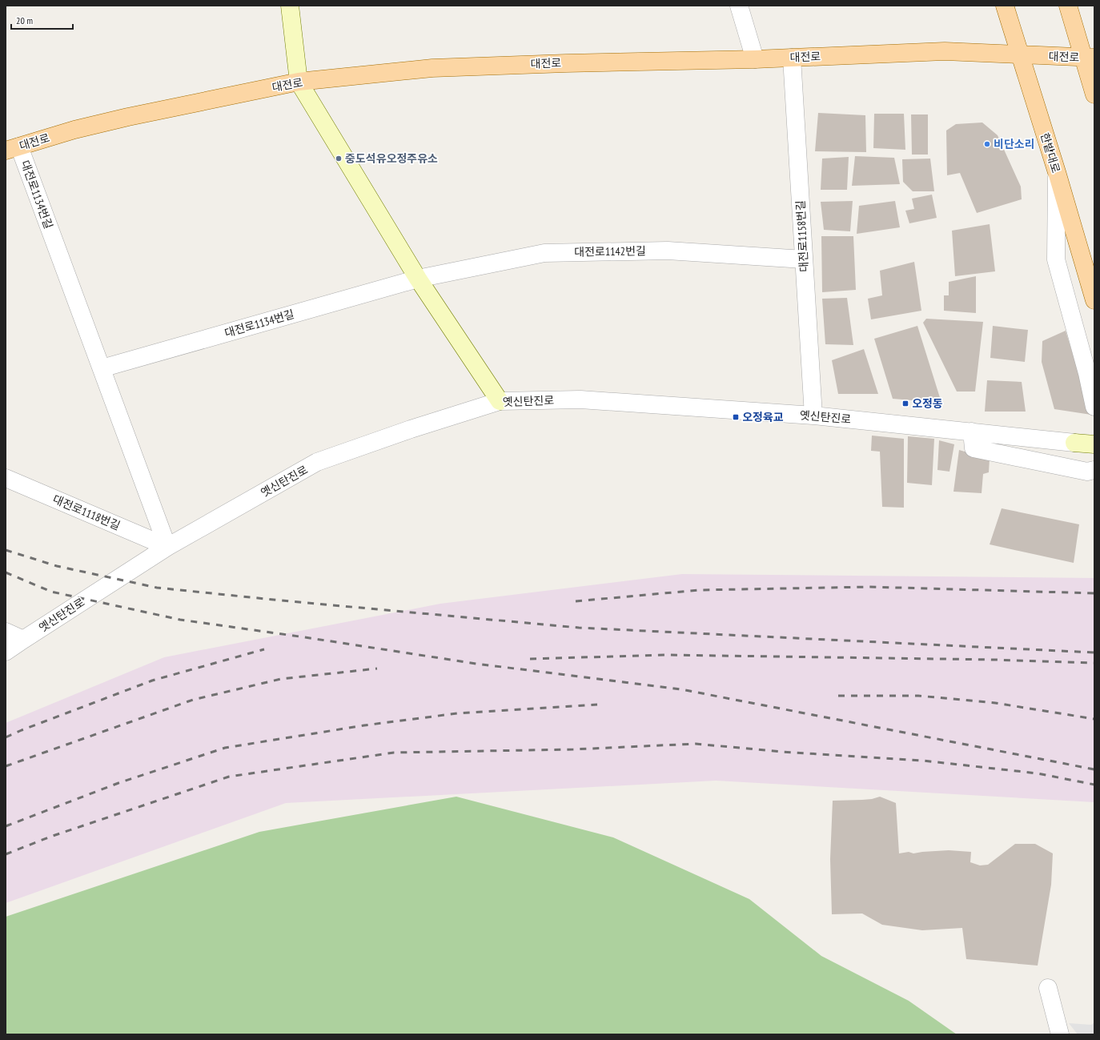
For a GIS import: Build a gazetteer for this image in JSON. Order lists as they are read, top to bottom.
{
  "streets": {
    "main road": ["대전로", "한밭대로"],
    "street": [
      "대전로1134번길",
      "대전로1158번길",
      "대전로1142번길",
      "옛신탄진로",
      "대전로1118번길"
    ]
  },
  "crossings": [
    ["대전로", "한밭대로"],
    ["대전로", "대전로1134번길"],
    ["대전로", "대전로1158번길"],
    ["대전로1134번길", "대전로1142번길"],
    ["대전로1134번길", "옛신탄진로"],
    ["대전로1134번길", "대전로1118번길"],
    ["대전로1158번길", "대전로1142번길"],
    ["대전로1158번길", "옛신탄진로"],
    ["옛신탄진로", "대전로1118번길"]
  ],
  "places": {
    "other": ["비단소리", "중도석유오정주유소"],
    "transit": ["오정동", "오정육교"]
  },
  "scale_bar": "20 m"
}
